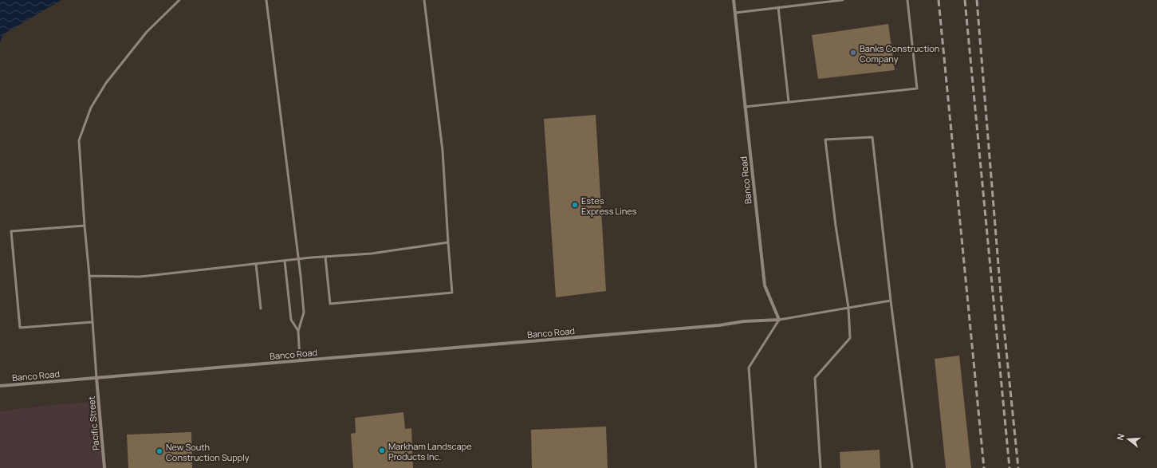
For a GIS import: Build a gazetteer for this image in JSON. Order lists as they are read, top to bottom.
{
  "streets": {
    "street": ["Banco Road", "Pacific Street"]
  },
  "crossings": [
    ["Banco Road", "Pacific Street"]
  ],
  "places": [
    "Banks Construction Company",
    "Estes Express Lines",
    "Markham Landscape Products Inc.",
    "New South Construction Supply"
  ],
  "north": "left"
}
